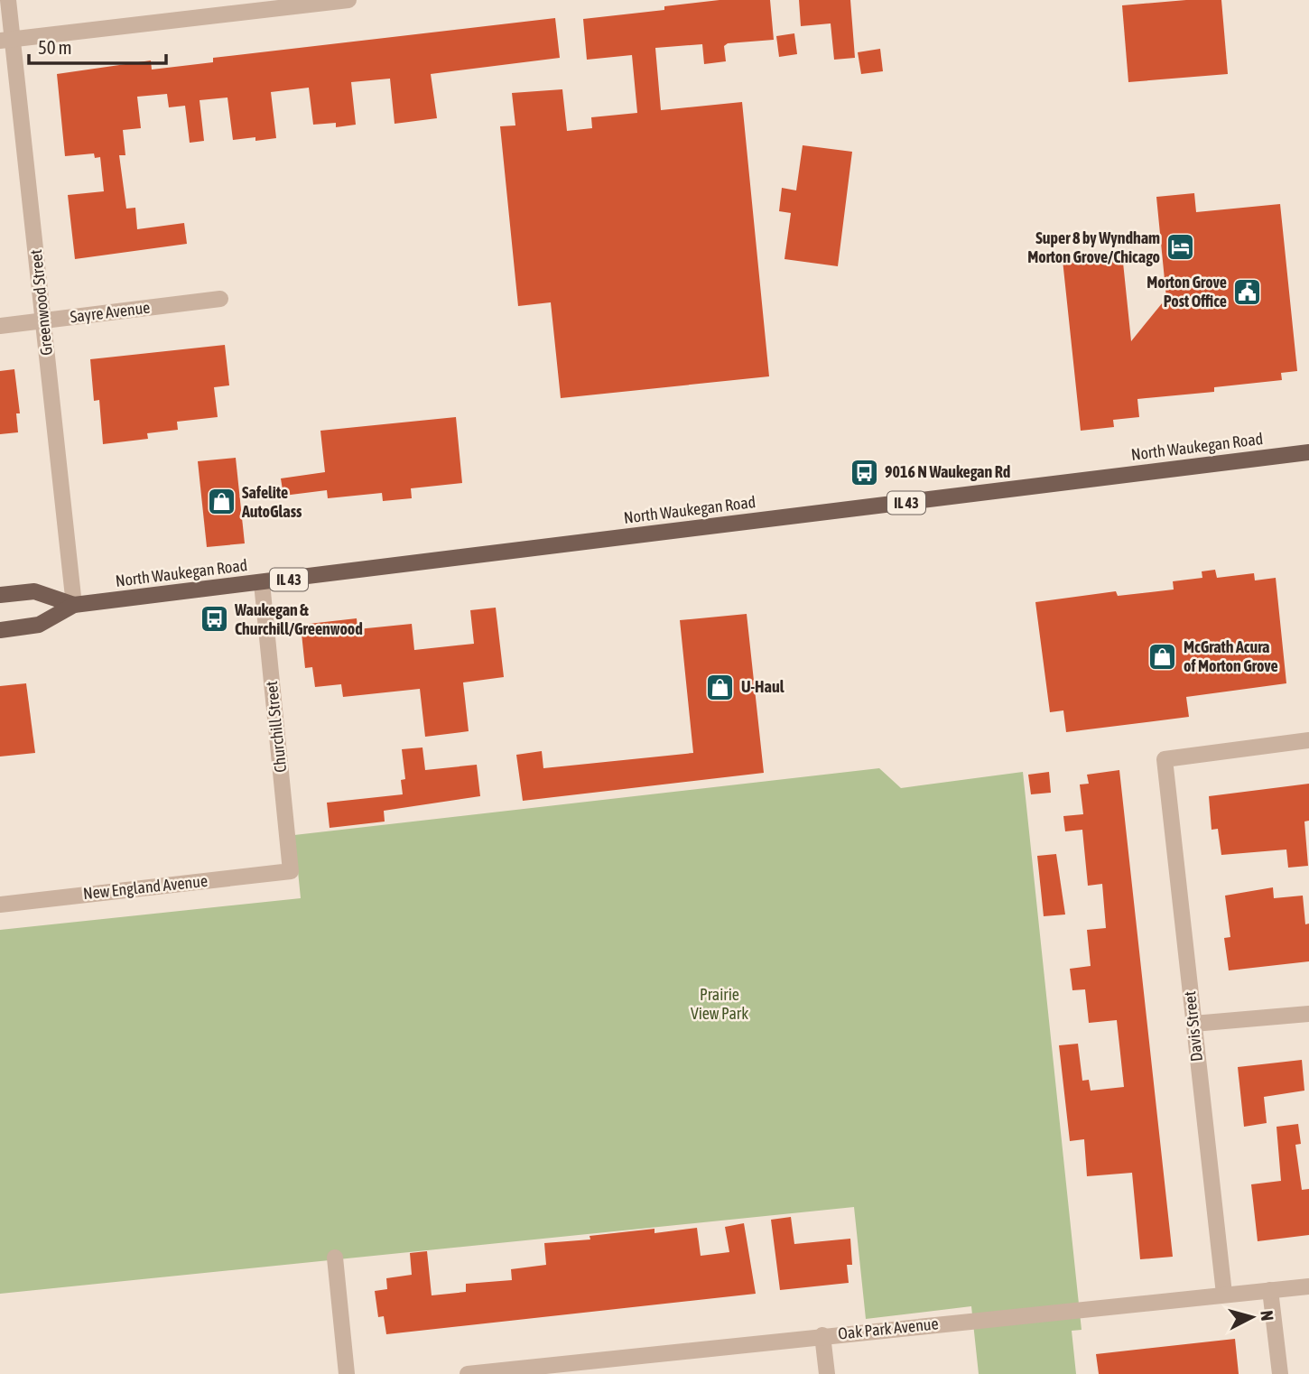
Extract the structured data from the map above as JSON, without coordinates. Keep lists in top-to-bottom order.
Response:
{
  "streets": {
    "main road": ["North Waukegan Road", "IL 43"],
    "street": [
      "Greenwood Street",
      "Sayre Avenue",
      "Churchill Street",
      "New England Avenue",
      "Davis Street",
      "Oak Park Avenue"
    ]
  },
  "crossings": [
    ["Greenwood Street", "Sayre Avenue"],
    ["Greenwood Street", "North Waukegan Road"],
    ["North Waukegan Road", "Churchill Street"],
    ["Churchill Street", "New England Avenue"],
    ["Davis Street", "Oak Park Avenue"]
  ],
  "parks": ["Prairie View Park"],
  "places": {
    "hotel": ["Super 8 by Wyndham Morton Grove/Chicago"],
    "public building": ["Morton Grove Post Office"],
    "bus stop": ["9016 N Waukegan Rd", "Waukegan & Churchill/Greenwood"],
    "shop": ["Safelite AutoGlass", "McGrath Acura of Morton Grove", "U-Haul"]
  },
  "scale_bar": "50 m",
  "north": "right"
}
